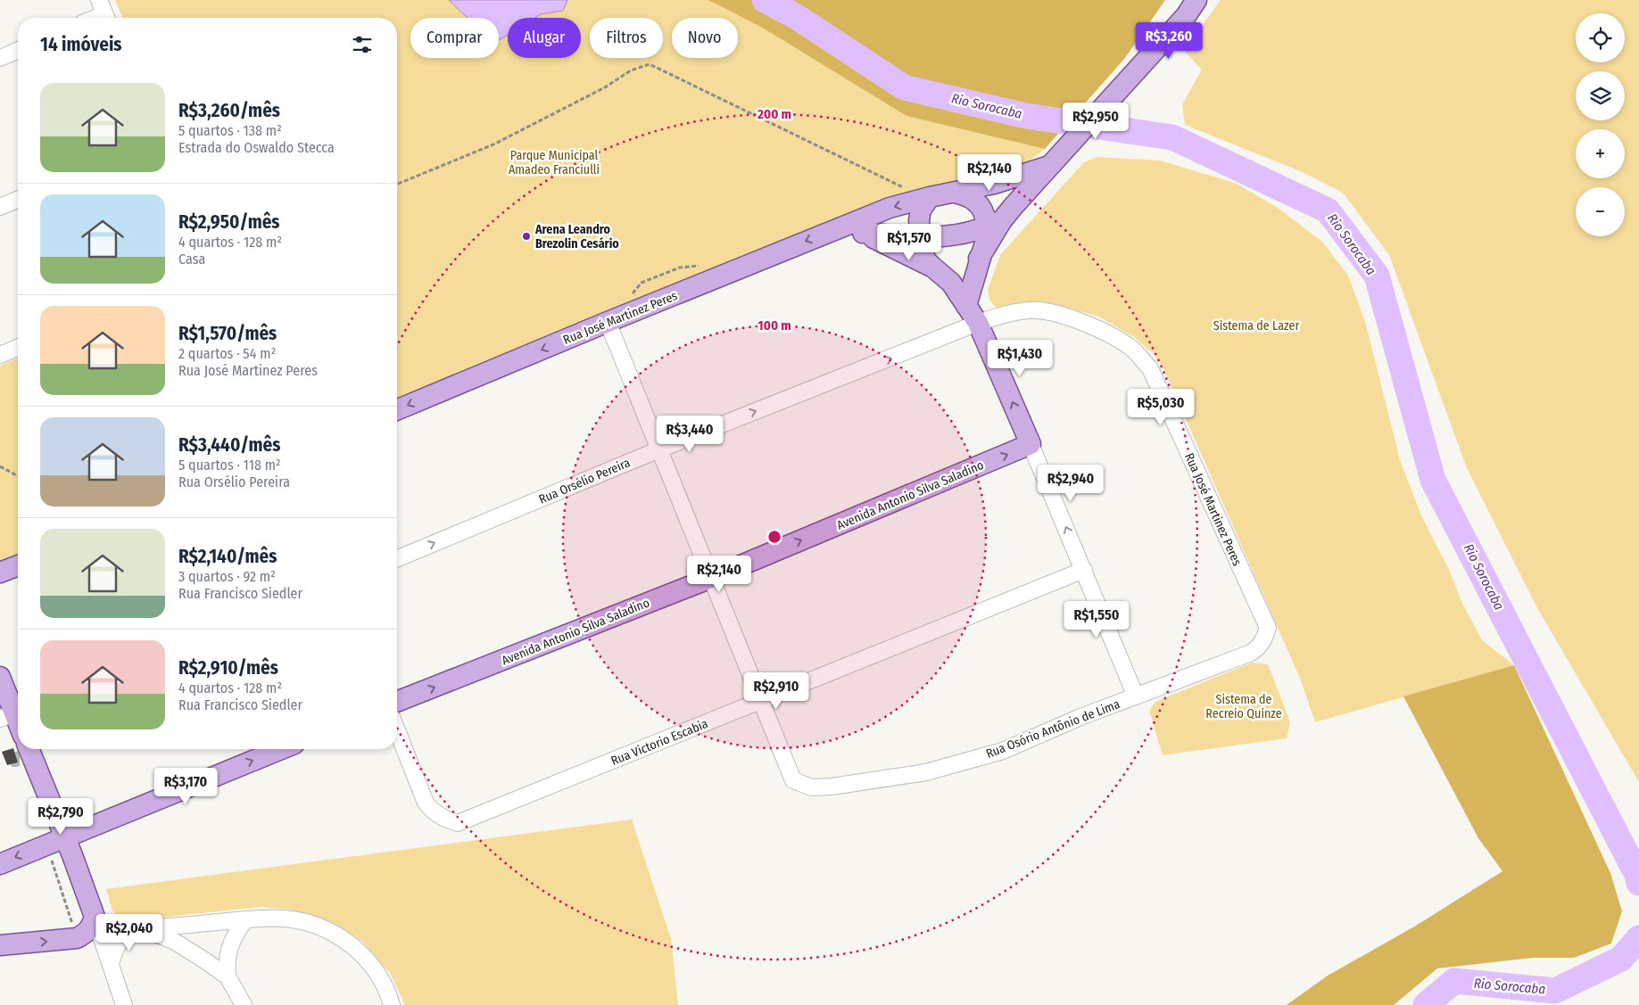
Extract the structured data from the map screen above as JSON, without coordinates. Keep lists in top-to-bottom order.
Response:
{
  "streets": {
    "main road": ["Rua José Martinez Peres", "Avenida Antonio Silva Saladino"],
    "street": ["Rua Orsélio Pereira", "Rua Osório Antônio de Lima", "Rua Victorio Escabia"]
  },
  "crossings": [
    ["Rua José Martinez Peres", "Rua Orsélio Pereira"],
    ["Rua José Martinez Peres", "Rua Osório Antônio de Lima"],
    ["Rua Osório Antônio de Lima", "Rua Victorio Escabia"]
  ],
  "one_way": ["Rua José Martinez Peres", "Rua Orsélio Pereira", "Avenida Antonio Silva Saladino"],
  "water": ["Rio Sorocaba"],
  "parks": ["Parque Municipal Amadeo Franciulli", "Sistema de Lazer", "Sistema de Recreio Quinze"],
  "places": ["Arena Leandro Brezolin Cesário"],
  "page": {
    "map_buttons": ["+", "−"],
    "chip": [
      "Comprar",
      "Alugar",
      "Filtros",
      "Novo"
    ],
    "heading": "14 imóveis",
    "price": [
      "R$3,260",
      "R$2,950",
      "R$2,140",
      "R$1,570",
      "R$1,430",
      "R$5,030",
      "R$3,440",
      "R$2,940",
      "R$2,140",
      "R$1,550",
      "R$2,910",
      "R$3,170",
      "R$2,790",
      "R$2,040"
    ],
    "list": [
      {
        "name": "R$3,260/mês",
        "note": "5 quartos · 138 m² · Estrada do Oswaldo Stecca"
      },
      {
        "name": "R$2,950/mês",
        "note": "4 quartos · 128 m² · Casa"
      },
      {
        "name": "R$1,570/mês",
        "note": "2 quartos · 54 m² · Rua José Martinez Peres"
      },
      {
        "name": "R$3,440/mês",
        "note": "5 quartos · 118 m² · Rua Orsélio Pereira"
      },
      {
        "name": "R$2,140/mês",
        "note": "3 quartos · 92 m² · Rua Francisco Siedler"
      },
      {
        "name": "R$2,910/mês",
        "note": "4 quartos · 128 m² · Rua Francisco Siedler"
      }
    ]
  },
  "rings": ["200 m", "100 m"]
}
